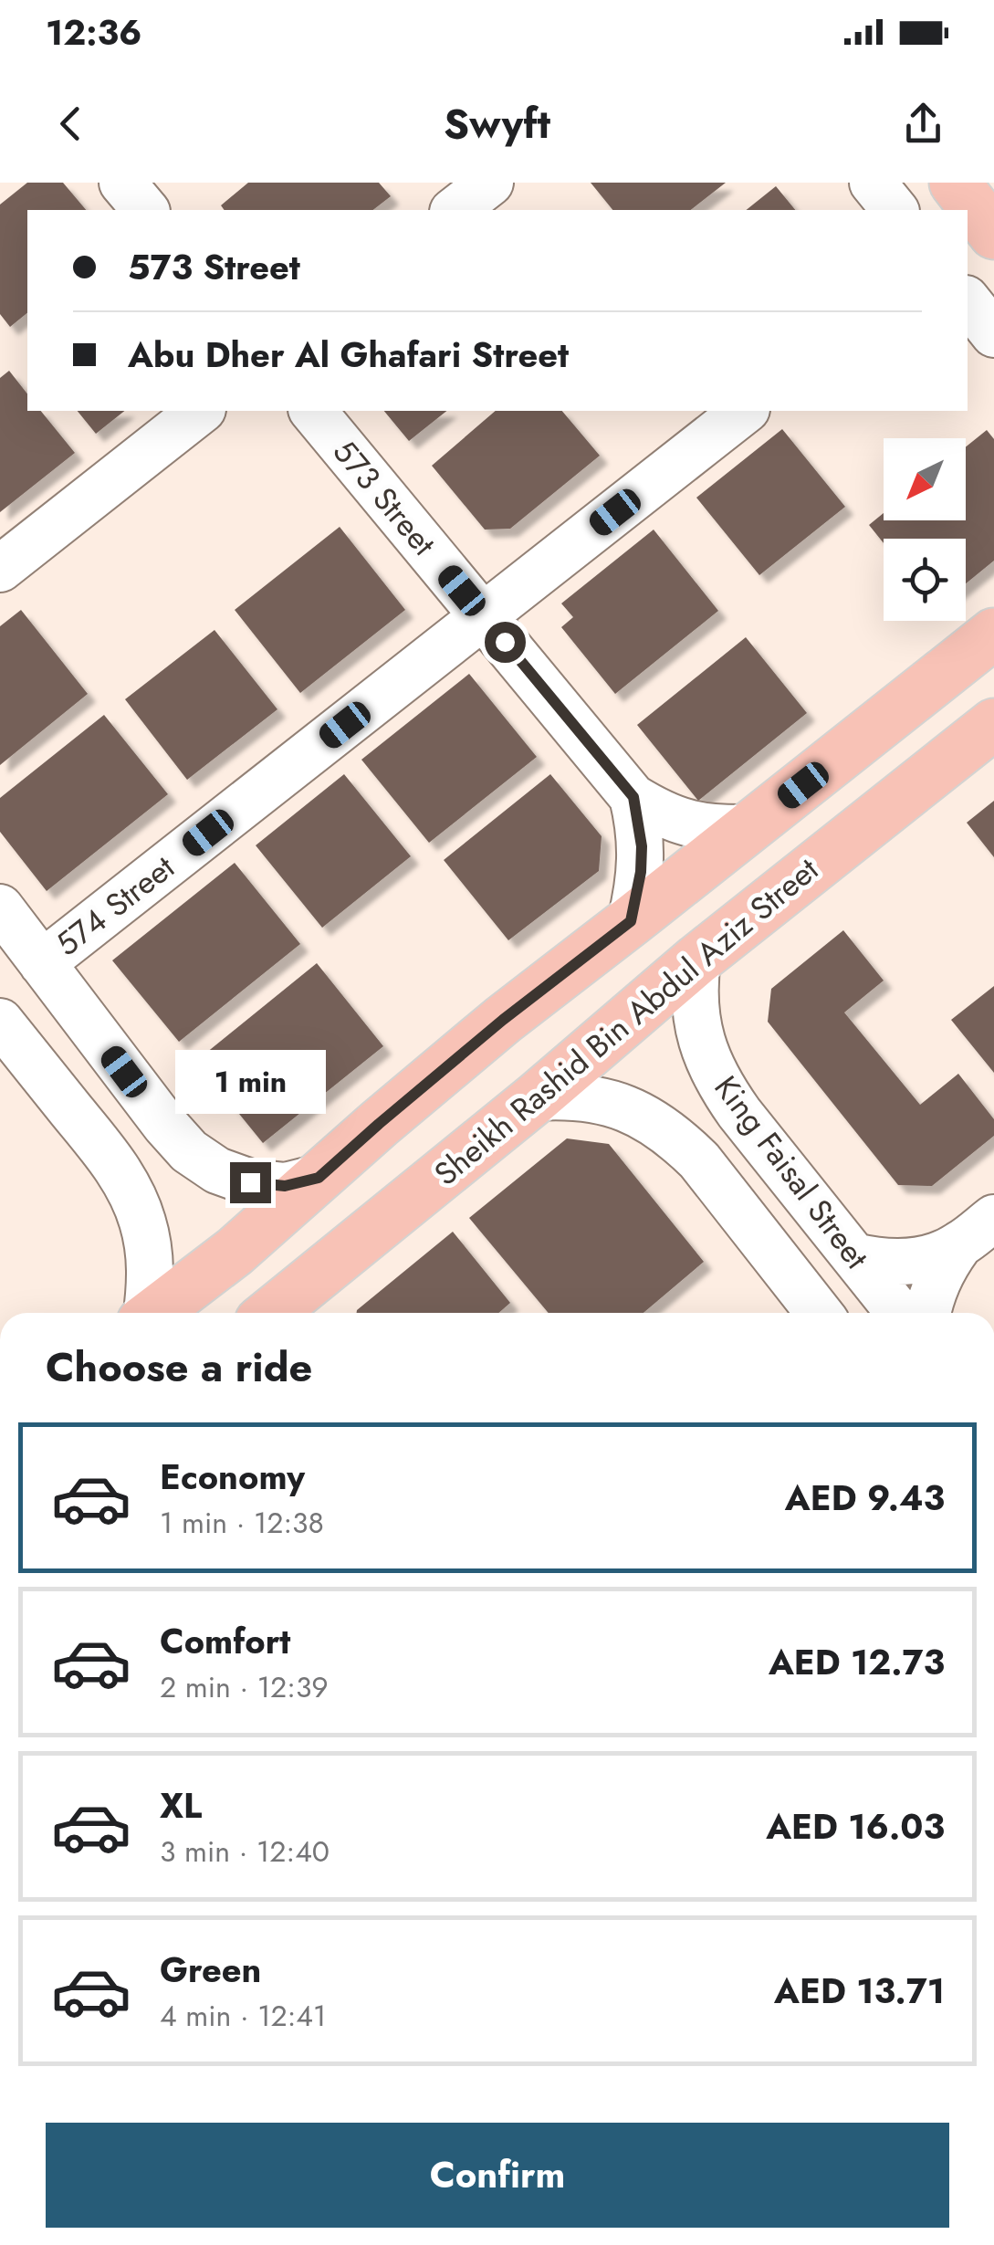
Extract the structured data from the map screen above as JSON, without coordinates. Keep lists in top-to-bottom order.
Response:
{
  "streets": {
    "main road": ["Sheikh Rashid Bin Abdul Aziz Street"],
    "street": ["573 Street", "574 Street", "King Faisal Street"]
  },
  "crossings": [
    ["573 Street", "574 Street"],
    ["Sheikh Rashid Bin Abdul Aziz Street", "King Faisal Street"]
  ],
  "north": "bottom left",
  "page": {
    "status": "12:36",
    "header": "Swyft",
    "banner": ["573 Street", "Abu Dher Al Ghafari Street"],
    "bubble": "1 min",
    "heading": "Choose a ride",
    "list": [
      {
        "name": "Economy",
        "note": "1 min · 12:38",
        "value": "AED 9.43"
      },
      {
        "name": "Comfort",
        "note": "2 min · 12:39",
        "value": "AED 12.73"
      },
      {
        "name": "XL",
        "note": "3 min · 12:40",
        "value": "AED 16.03"
      },
      {
        "name": "Green",
        "note": "4 min · 12:41",
        "value": "AED 13.71"
      }
    ],
    "buttons": "Confirm"
  }
}
